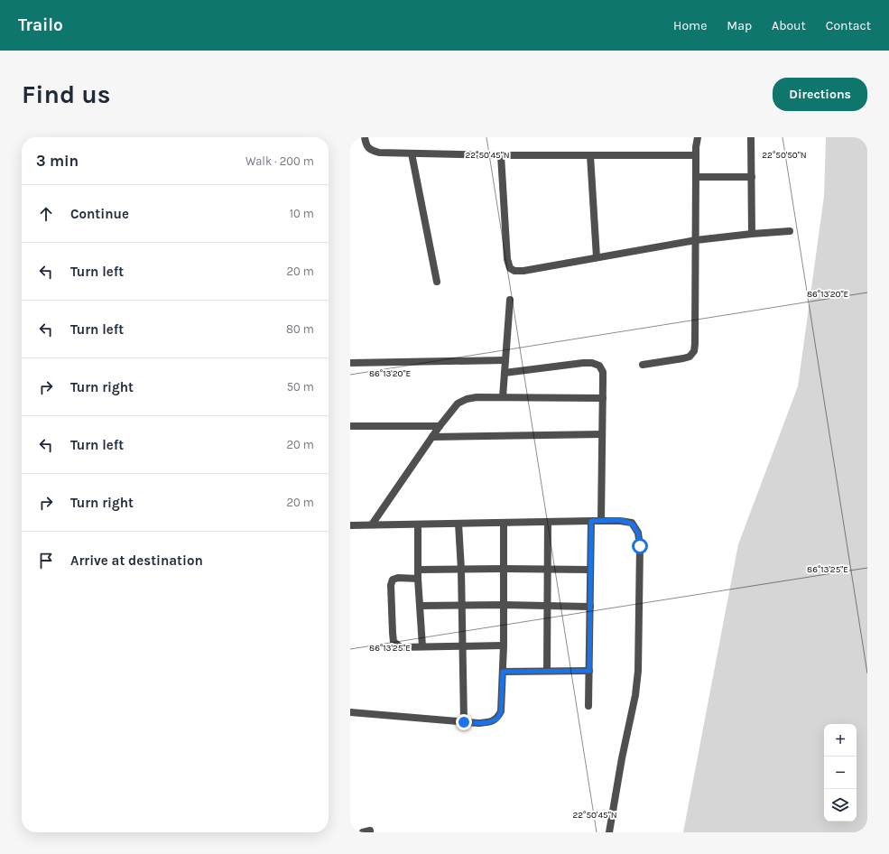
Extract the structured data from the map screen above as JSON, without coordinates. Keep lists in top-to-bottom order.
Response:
{
  "page": {
    "header": "Trailo",
    "nav": [
      "Home",
      "Map",
      "About",
      "Contact"
    ],
    "buttons": "Directions",
    "title": "Find us",
    "heading": ["3 min", "Walk · 200 m"],
    "list": [
      ["Continue", "10 m"],
      ["Turn left", "20 m"],
      ["Turn left", "80 m"],
      ["Turn right", "50 m"],
      ["Turn left", "20 m"],
      ["Turn right", "20 m"],
      "Arrive at destination"
    ],
    "map_buttons": ["+", "−"]
  },
  "coordinates": [
    "22°50'50\"N",
    "22°50'45\"N",
    "86°13'20\"E",
    "86°13'25\"E"
  ]
}
